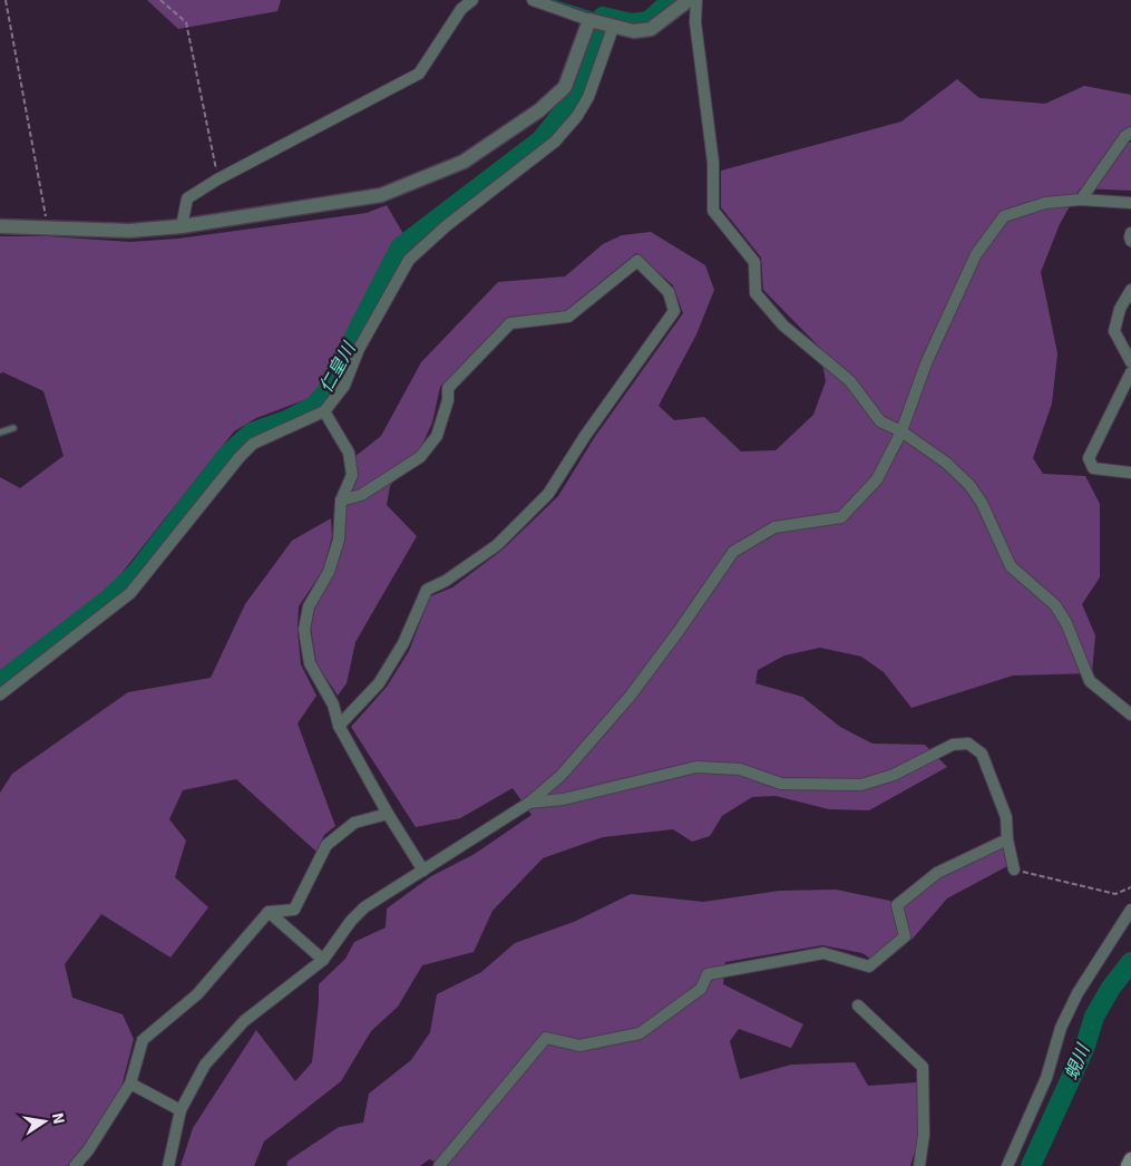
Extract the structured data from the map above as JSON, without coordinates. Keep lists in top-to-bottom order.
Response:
{
  "water": ["仁皇川", "蜆川"],
  "north": "right"
}
